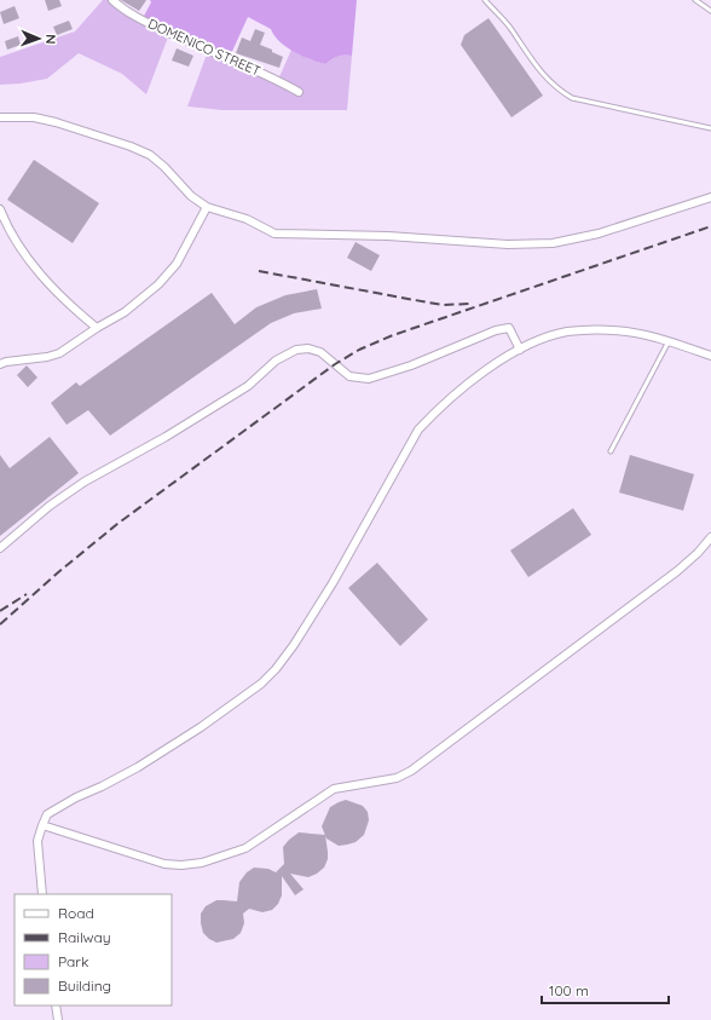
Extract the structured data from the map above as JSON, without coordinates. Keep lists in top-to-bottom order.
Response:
{
  "streets": {
    "street": ["DOMENICO STREET"]
  },
  "legend": [
    "Road",
    "Railway",
    "Park",
    "Building"
  ],
  "scale_bar": "100 m",
  "north": "right"
}
